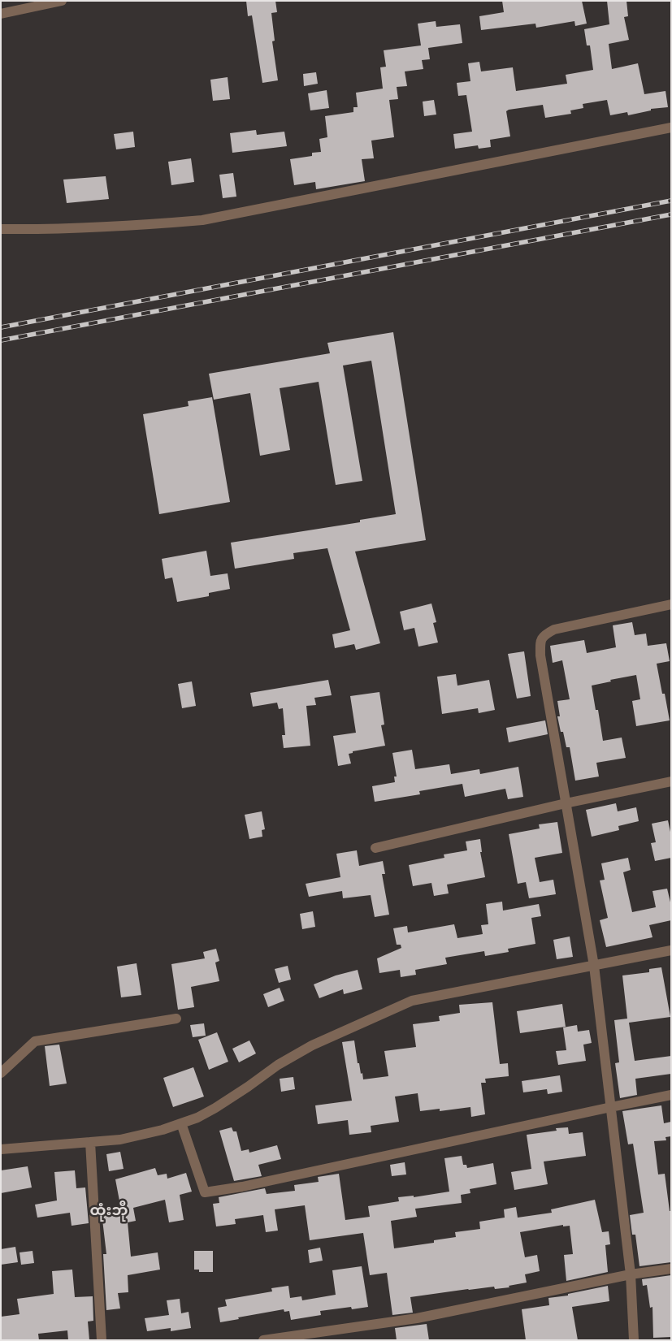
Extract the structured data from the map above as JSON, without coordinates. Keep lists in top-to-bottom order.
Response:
{
  "districts": ["ထုံးဘို"]
}
